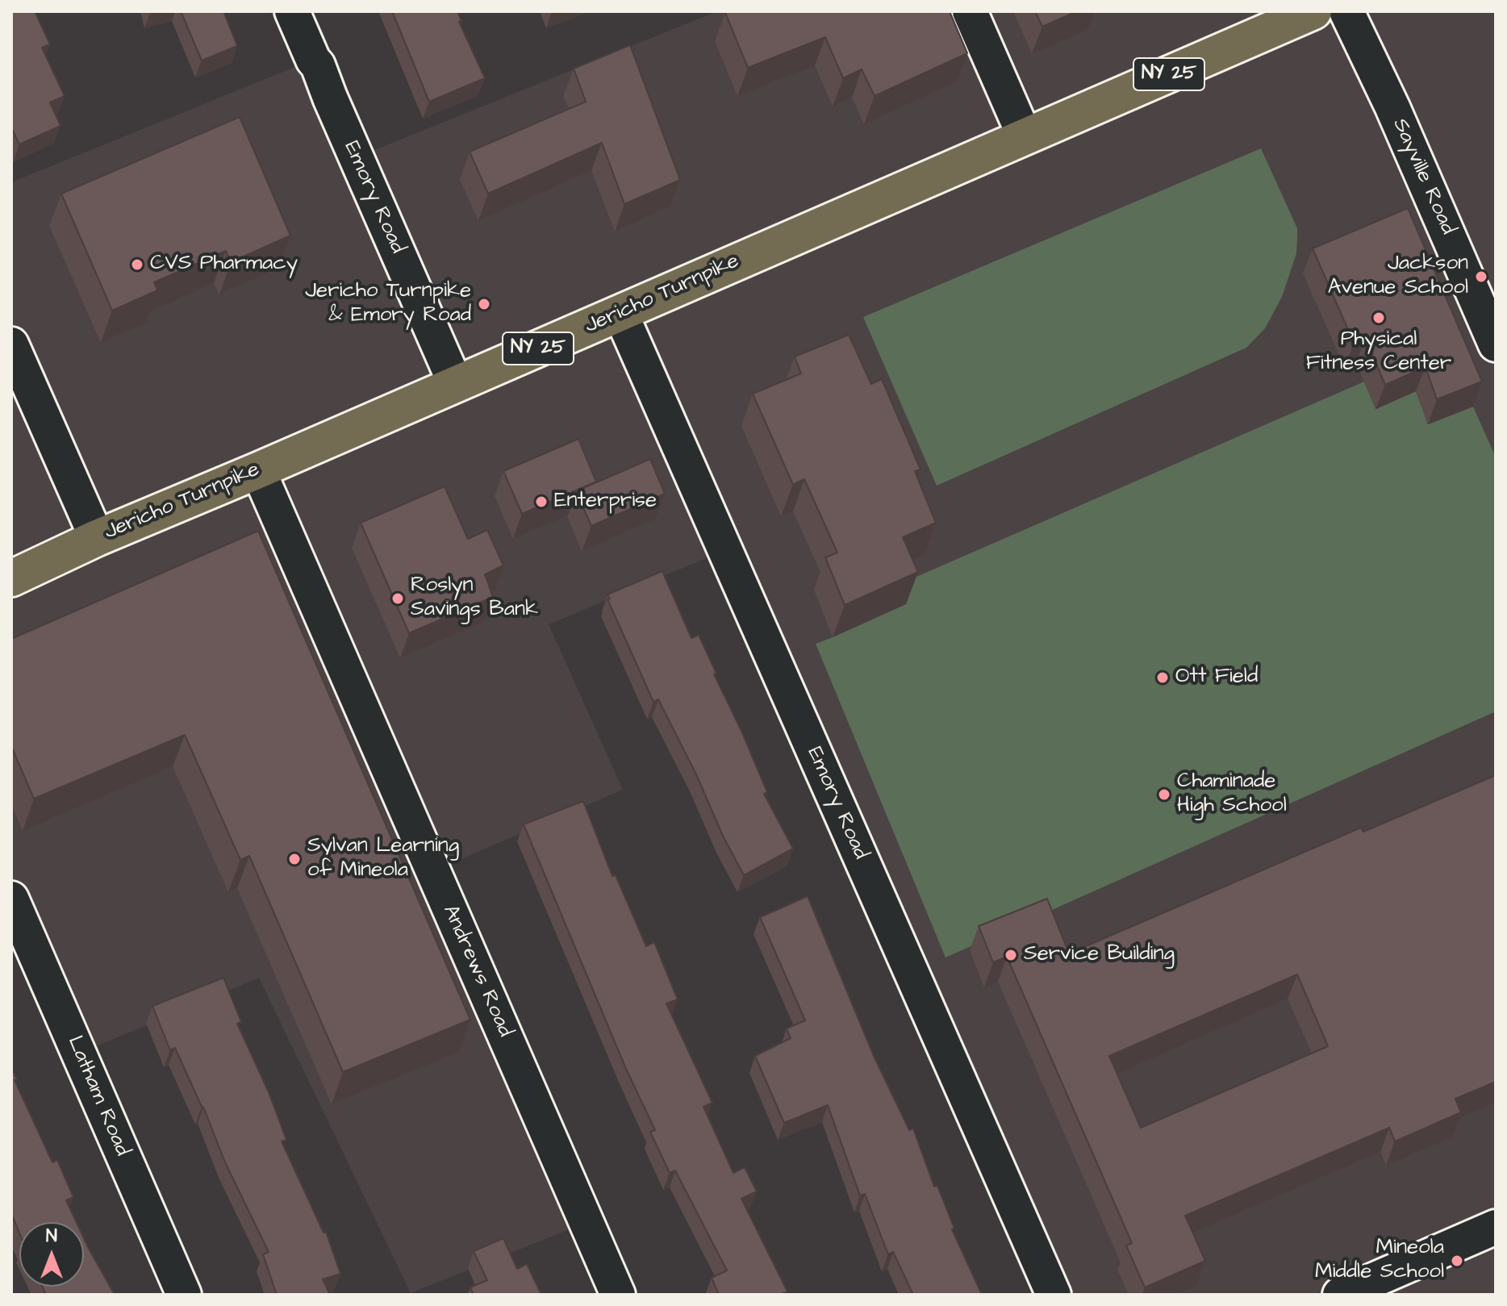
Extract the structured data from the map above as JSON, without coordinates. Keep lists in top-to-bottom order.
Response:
{
  "streets": {
    "main road": ["NY 25", "Jericho Turnpike"],
    "street": [
      "Sayville Road",
      "Emory Road",
      "Andrews Road",
      "Latham Road"
    ]
  },
  "crossings": [
    ["Emory Road", "Jericho Turnpike"],
    ["Jericho Turnpike", "Andrews Road"]
  ],
  "places": [
    "CVS Pharmacy",
    "Jackson Avenue School",
    "Jericho Turnpike & Emory Road",
    "Physical Fitness Center",
    "Enterprise",
    "Roslyn Savings Bank",
    "Ott Field",
    "Chaminade High School",
    "Sylvan Learning of Mineola",
    "Service Building",
    "Mineola Middle School"
  ],
  "north": "top"
}
